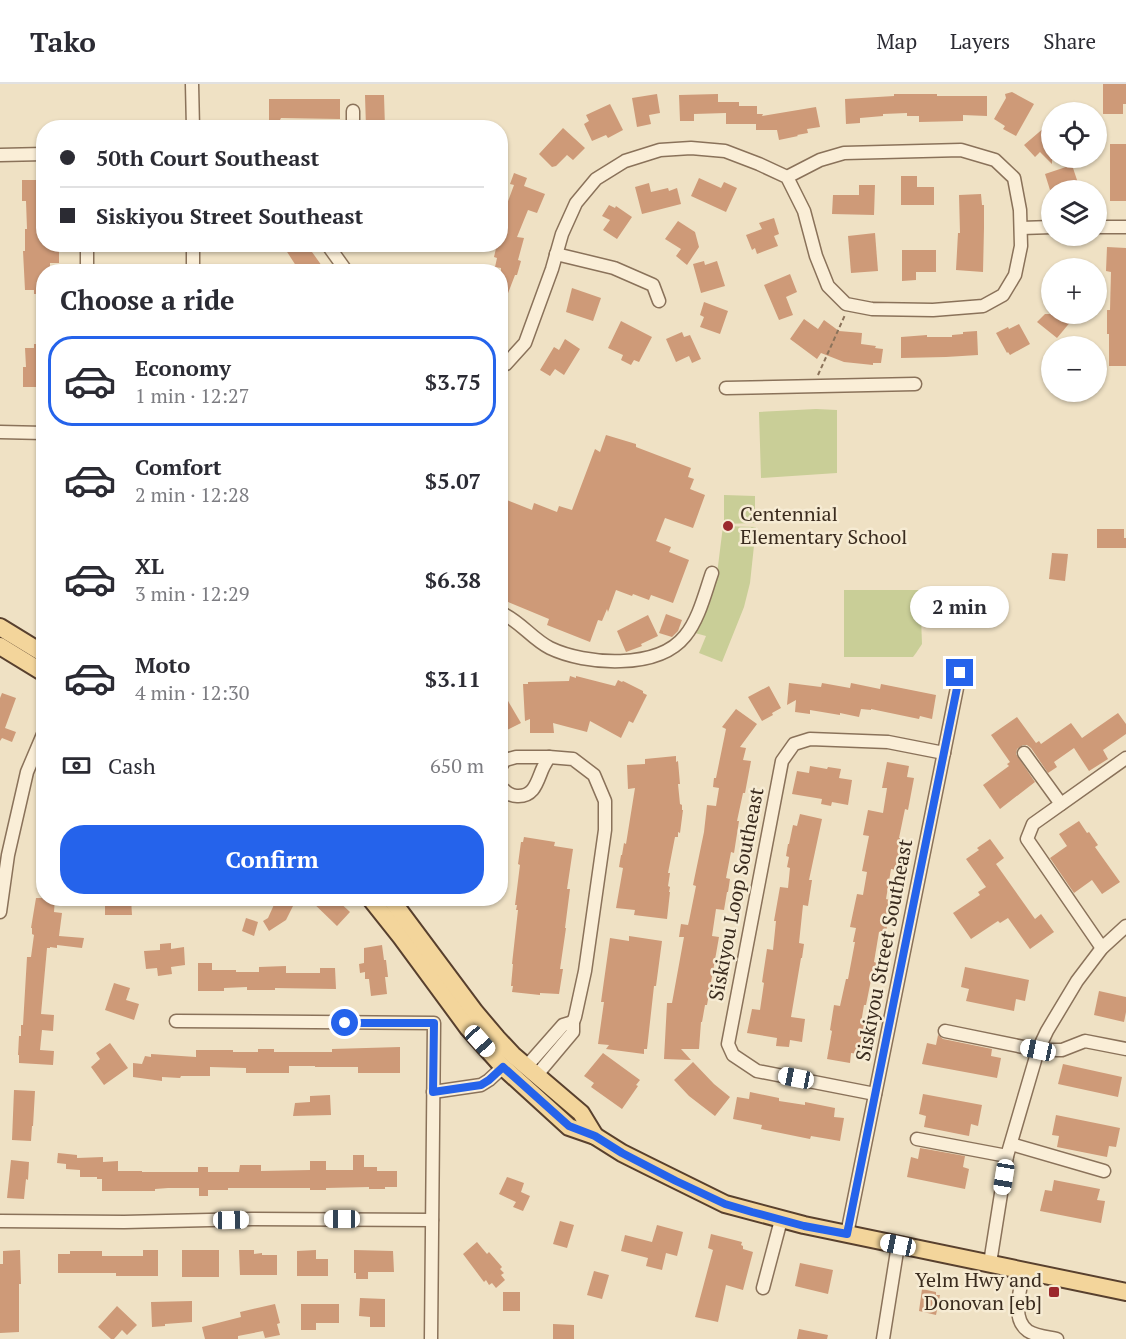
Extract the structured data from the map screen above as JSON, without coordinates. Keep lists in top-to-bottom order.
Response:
{
  "streets": {
    "street": ["Siskiyou Loop Southeast", "Siskiyou Street Southeast"]
  },
  "crossings": [
    ["Siskiyou Loop Southeast", "Siskiyou Street Southeast"]
  ],
  "places": {
    "other": ["Centennial Elementary School"],
    "transit": ["Yelm Hwy and Donovan [eb]"]
  },
  "page": {
    "header": "Tako",
    "nav": ["Map", "Layers", "Share"],
    "map_buttons": ["+", "−"],
    "banner": ["50th Court Southeast", "Siskiyou Street Southeast"],
    "heading": "Choose a ride",
    "list": [
      {
        "name": "Economy",
        "note": "1 min · 12:27",
        "value": "$3.75"
      },
      {
        "name": "Comfort",
        "note": "2 min · 12:28",
        "value": "$5.07"
      },
      {
        "name": "XL",
        "note": "3 min · 12:29",
        "value": "$6.38"
      },
      {
        "name": "Moto",
        "note": "4 min · 12:30",
        "value": "$3.11"
      }
    ],
    "bubble": "2 min",
    "pay": ["Cash", "650 m"],
    "buttons": "Confirm"
  }
}
